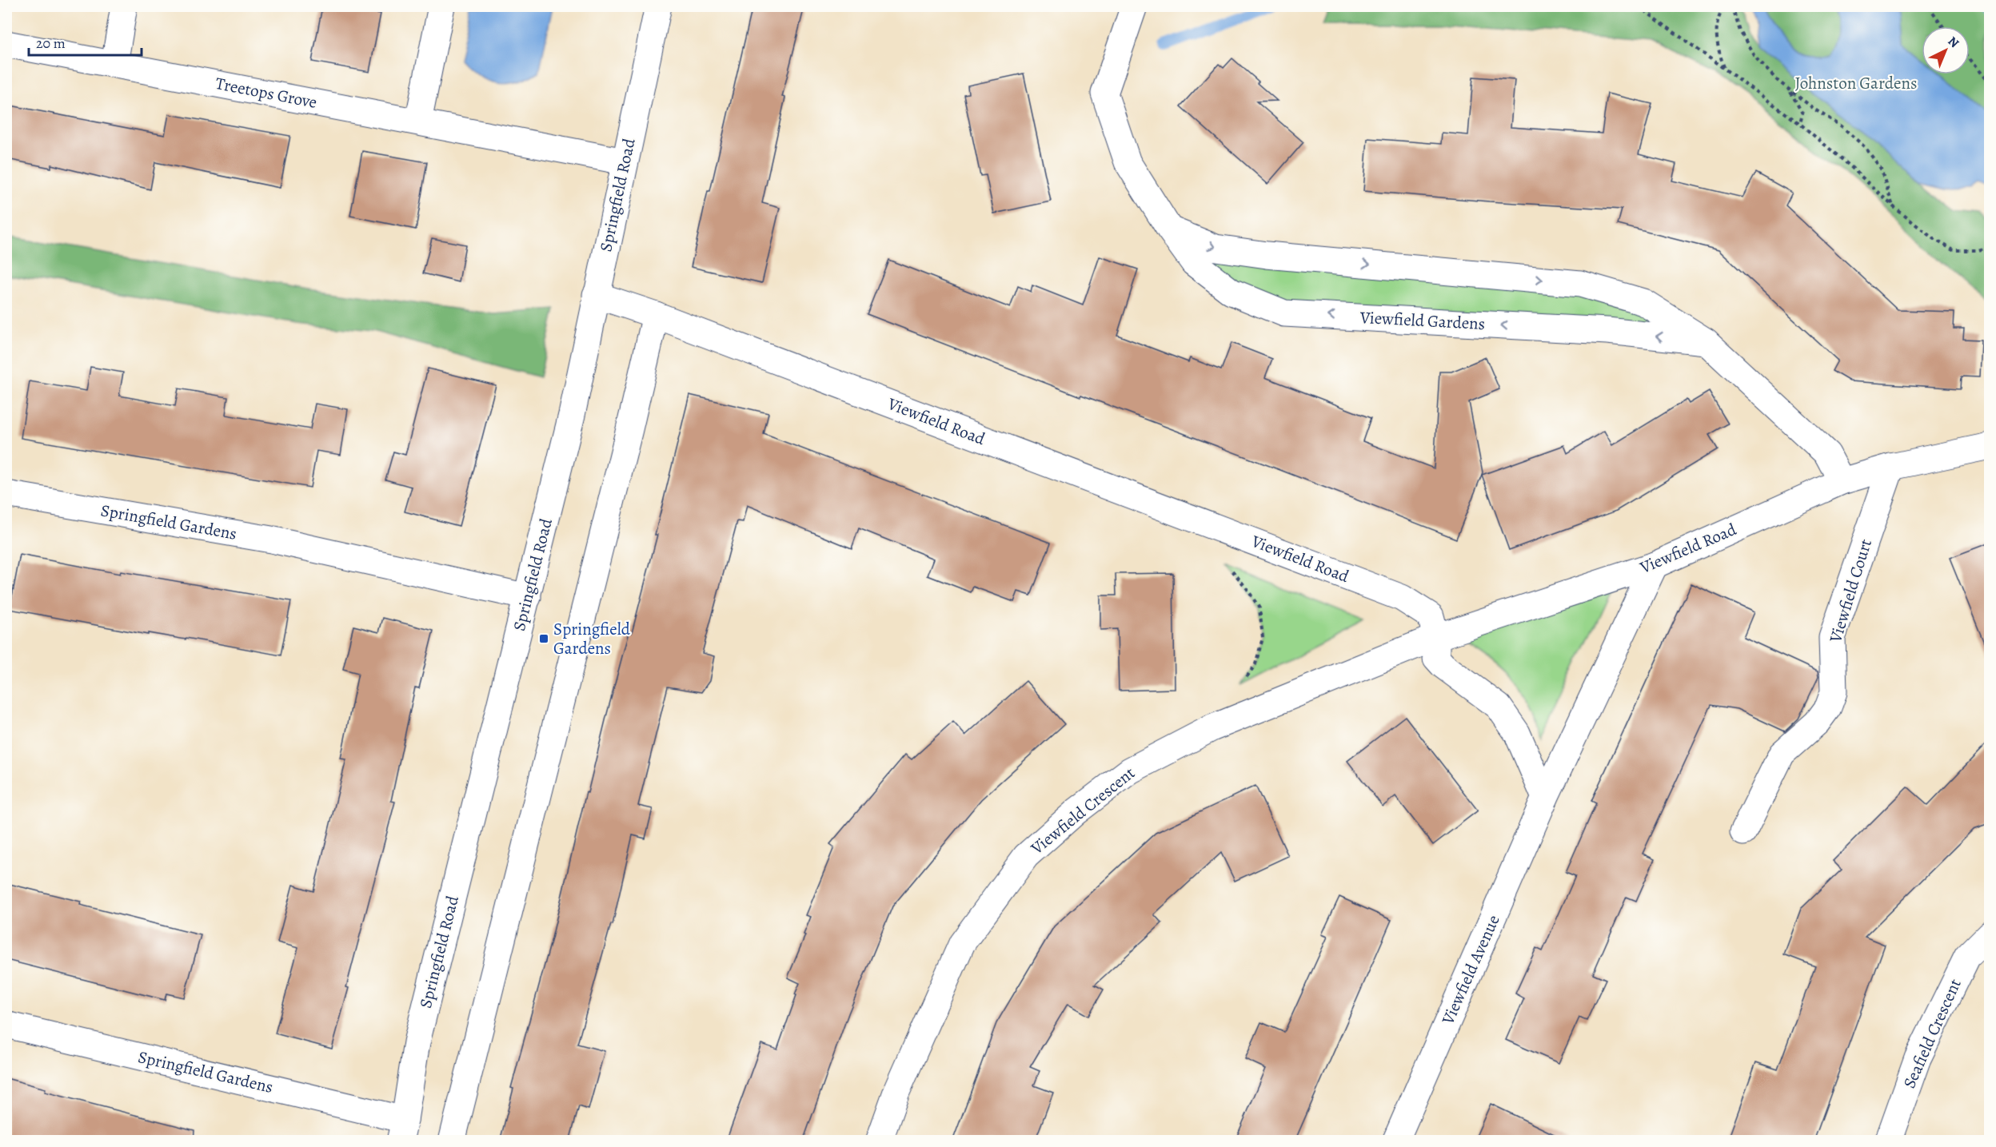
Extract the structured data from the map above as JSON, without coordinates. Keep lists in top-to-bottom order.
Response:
{
  "streets": {
    "street": [
      "Treetops Grove",
      "Springfield Road",
      "Viewfield Gardens",
      "Viewfield Road",
      "Springfield Gardens",
      "Viewfield Court",
      "Viewfield Crescent",
      "Viewfield Avenue",
      "Seafield Crescent"
    ]
  },
  "crossings": [
    ["Treetops Grove", "Springfield Road"],
    ["Springfield Road", "Viewfield Road"],
    ["Springfield Road", "Springfield Gardens"],
    ["Viewfield Road", "Viewfield Court"],
    ["Viewfield Road", "Viewfield Crescent"],
    ["Viewfield Road", "Viewfield Avenue"]
  ],
  "parks": ["Johnston Gardens"],
  "places": {
    "transit": ["Springfield Gardens"]
  },
  "scale_bar": "20 m",
  "north": "top right"
}
